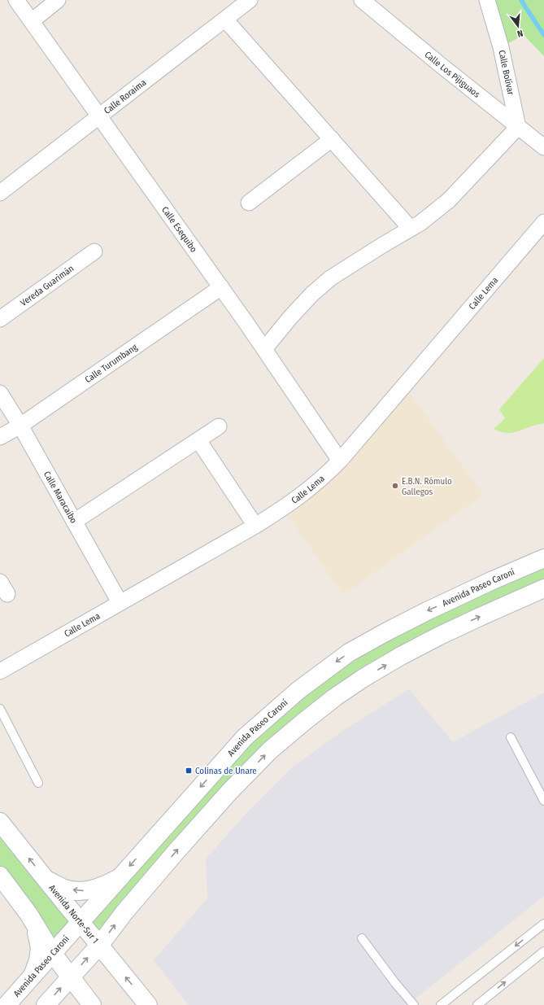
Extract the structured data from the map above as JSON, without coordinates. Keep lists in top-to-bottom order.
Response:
{
  "streets": {
    "street": [
      "Calle Bolívar",
      "Calle Los Pijiguaos",
      "Calle Roraima",
      "Calle Esequibo",
      "Vereda Guarimán",
      "Calle Lema",
      "Calle Turumbang",
      "Calle Maracaibo",
      "Avenida Paseo Caroní",
      "Avenida Norte-Sur 1"
    ]
  },
  "crossings": [
    ["Calle Bolívar", "Calle Los Pijiguaos"],
    ["Calle Roraima", "Calle Esequibo"],
    ["Calle Esequibo", "Calle Lema"],
    ["Calle Esequibo", "Calle Turumbang"],
    ["Calle Lema", "Calle Maracaibo"],
    ["Calle Turumbang", "Calle Maracaibo"],
    ["Avenida Paseo Caroní", "Avenida Norte-Sur 1"]
  ],
  "places": {
    "other": ["E.B.N. Rómulo Gallegos"],
    "transit": ["Colinas de Unare"]
  },
  "north": "bottom"
}
